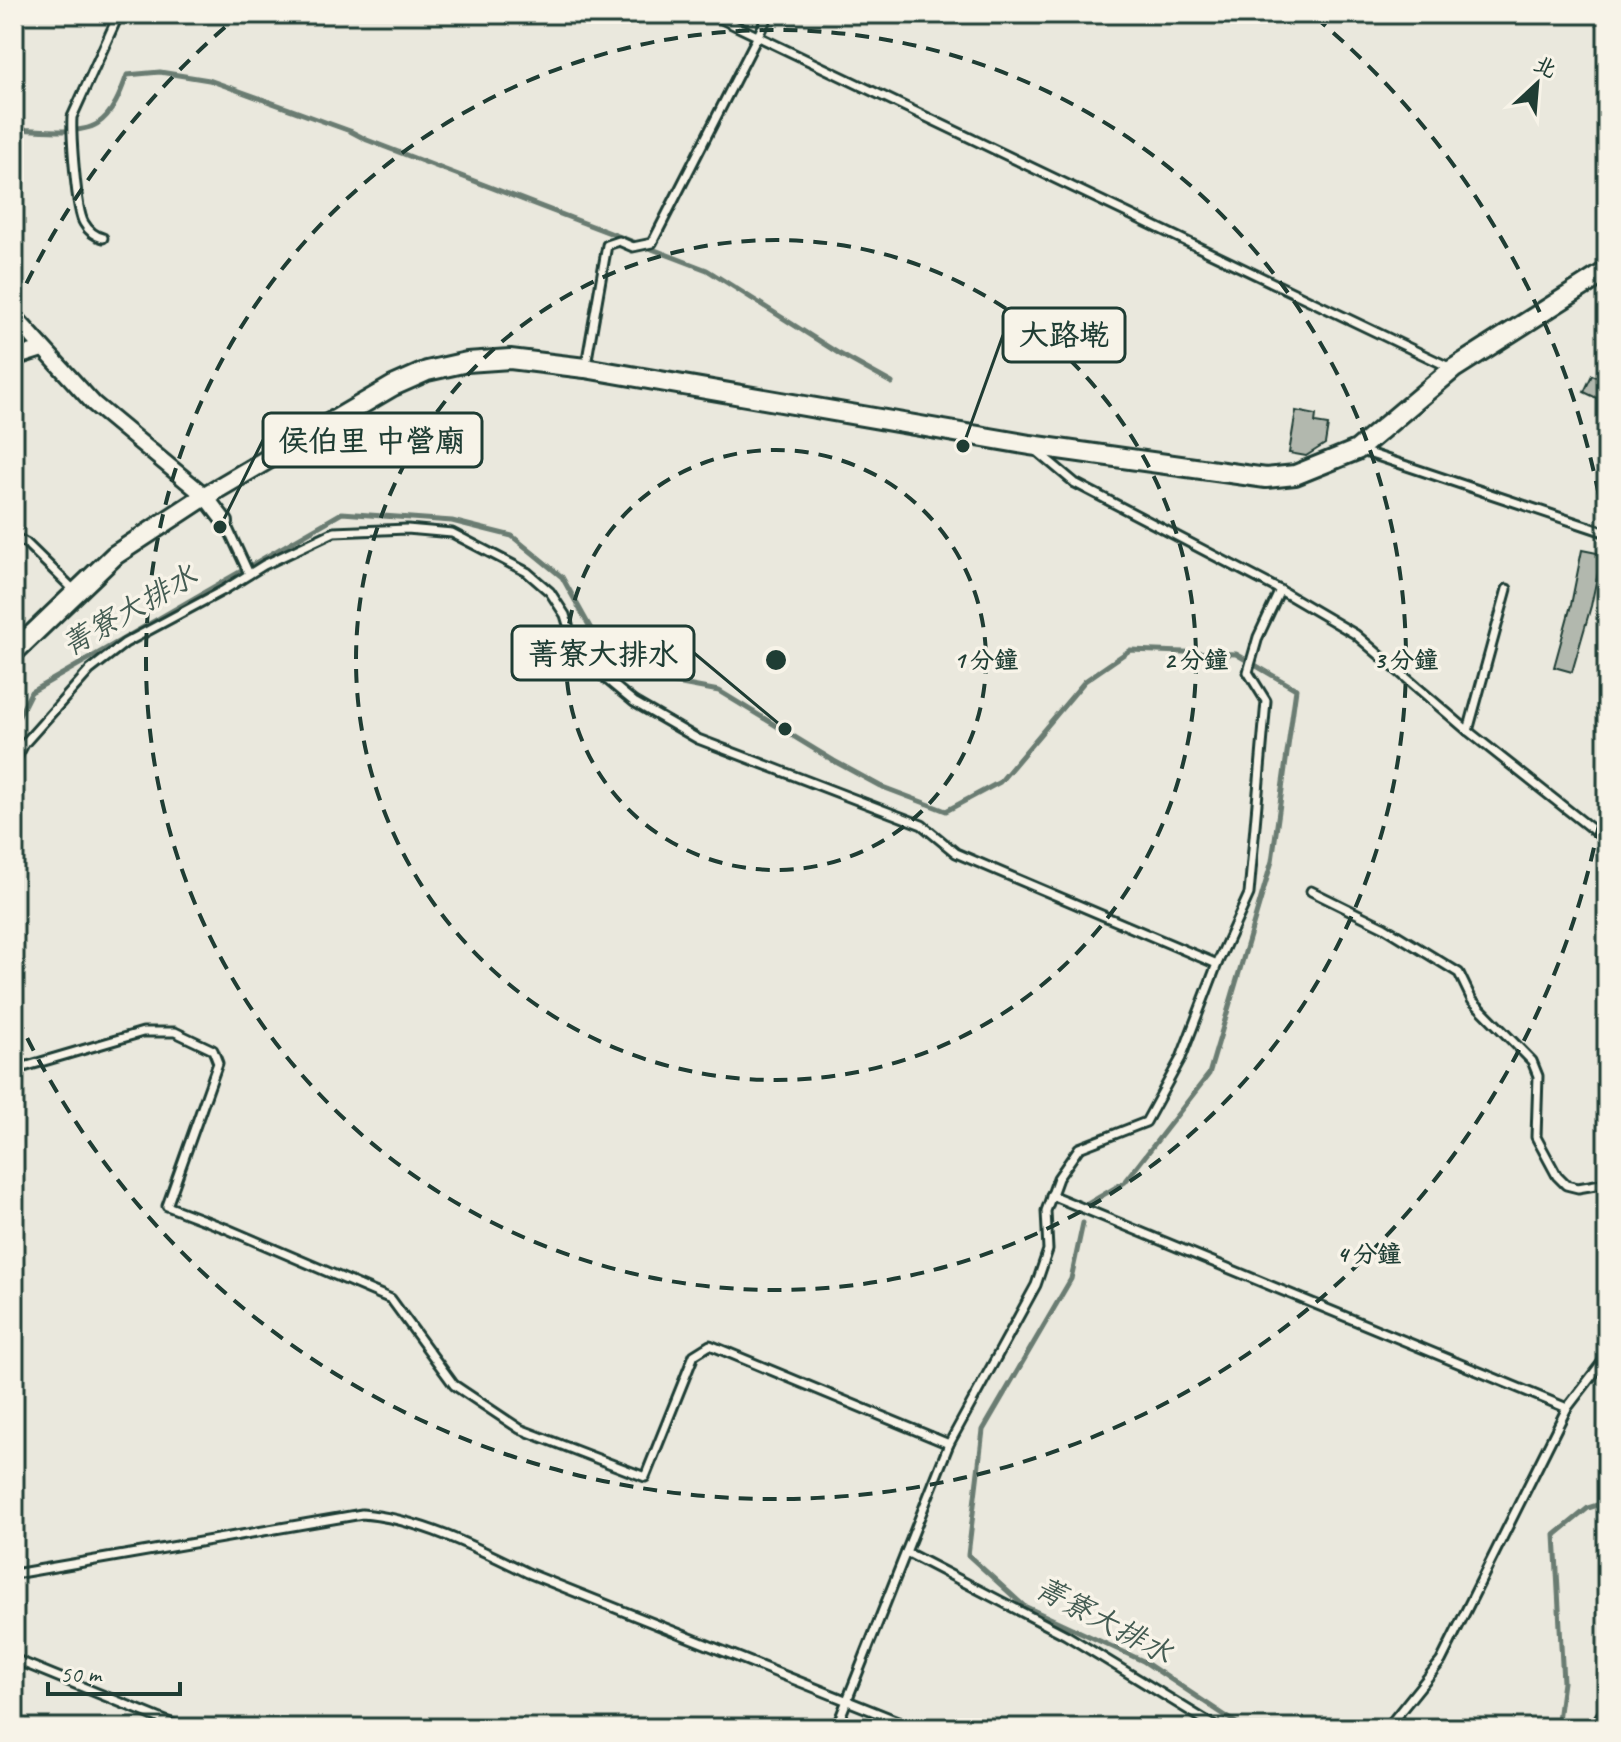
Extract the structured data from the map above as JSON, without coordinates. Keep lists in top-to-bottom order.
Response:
{
  "water": ["菁寮大排水"],
  "places": ["大路墘", "侯伯里 中營廟", "菁寮大排水"],
  "scale_bar": "50 m",
  "north": "top right",
  "rings": [
    "1 分鐘",
    "2 分鐘",
    "3 分鐘",
    "4 分鐘"
  ]
}
